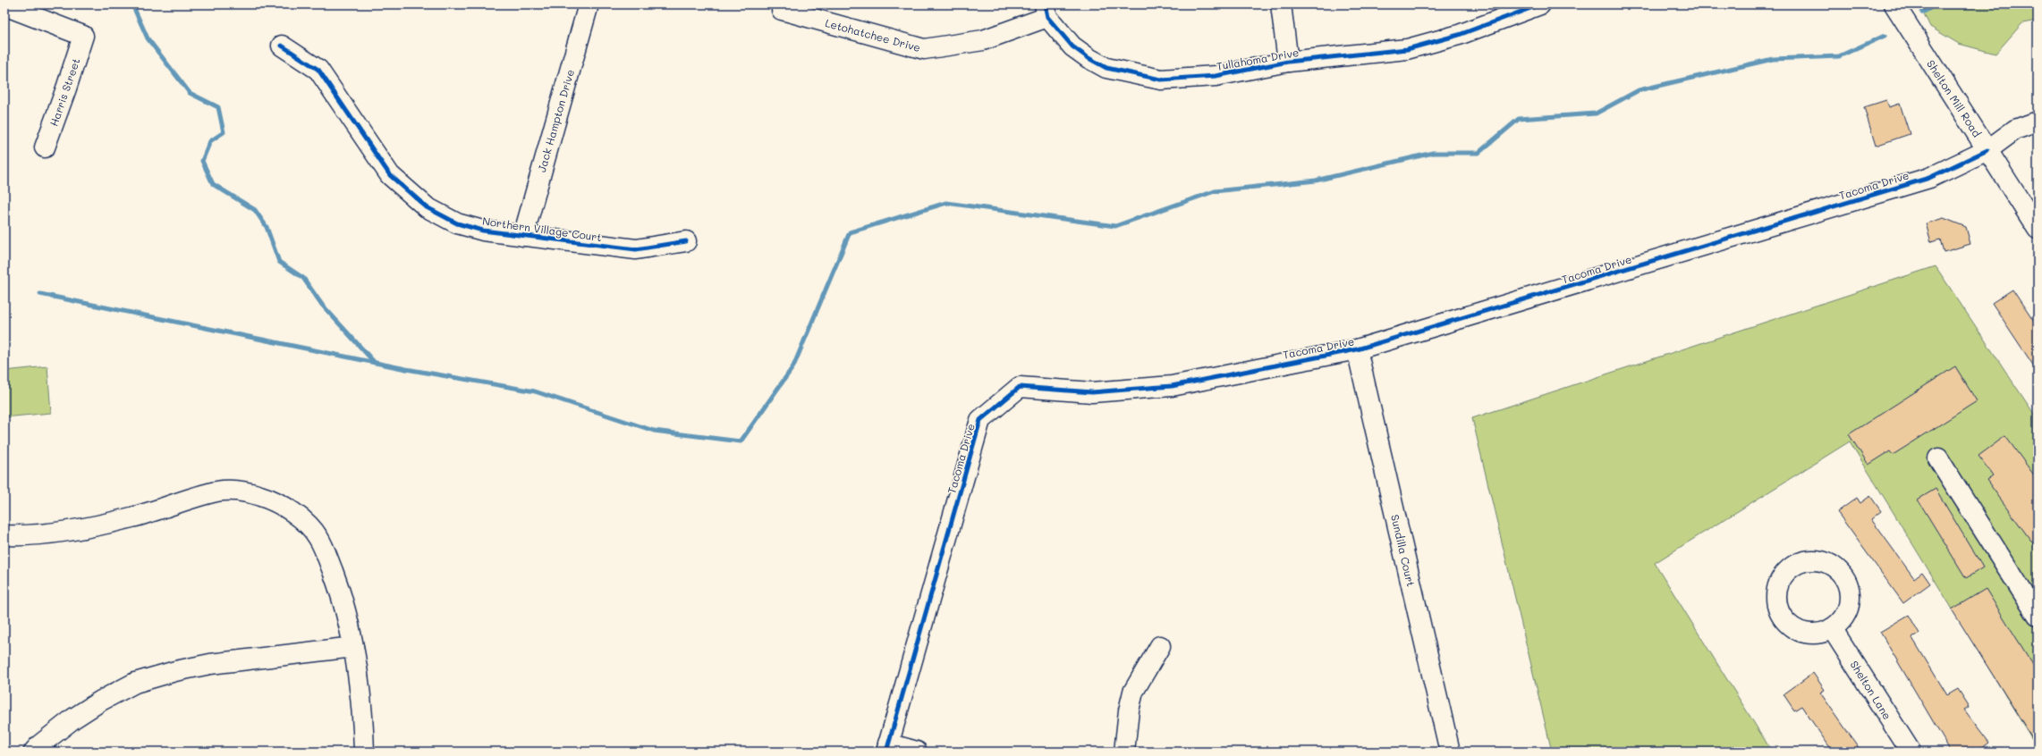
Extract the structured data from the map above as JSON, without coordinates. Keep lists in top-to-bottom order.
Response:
{
  "streets": {
    "street": [
      "Letohatchee Drive",
      "Tullahoma Drive",
      "Harris Street",
      "Shelton Mill Road",
      "Jack Hampton Drive",
      "Tacoma Drive",
      "Northern Village Court",
      "Sundilla Court",
      "Shelton Lane"
    ]
  },
  "crossings": [
    ["Letohatchee Drive", "Tullahoma Drive"],
    ["Shelton Mill Road", "Tacoma Drive"],
    ["Jack Hampton Drive", "Northern Village Court"],
    ["Tacoma Drive", "Sundilla Court"]
  ]
}
